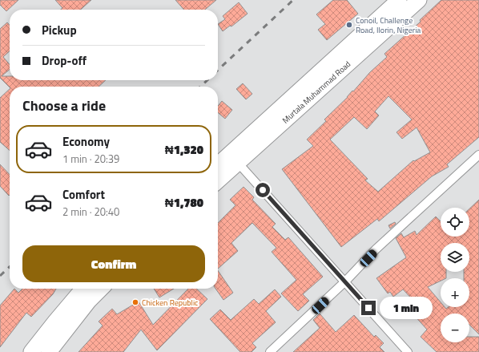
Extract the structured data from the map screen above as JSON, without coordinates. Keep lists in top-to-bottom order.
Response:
{
  "streets": {
    "highway": ["Murtala Muhammad Road"]
  },
  "places": ["Conoil, Challenge Road, Ilorin, Nigeria", "Chicken Republic"],
  "page": {
    "banner": ["Pickup", "Drop-off"],
    "heading": "Choose a ride",
    "list": [
      {
        "name": "Economy",
        "note": "1 min · 20:39",
        "value": "₦1,320"
      },
      {
        "name": "Comfort",
        "note": "2 min · 20:40",
        "value": "₦1,780"
      }
    ],
    "map_buttons": ["+", "−"],
    "buttons": "Confirm",
    "bubble": "1 min"
  }
}
